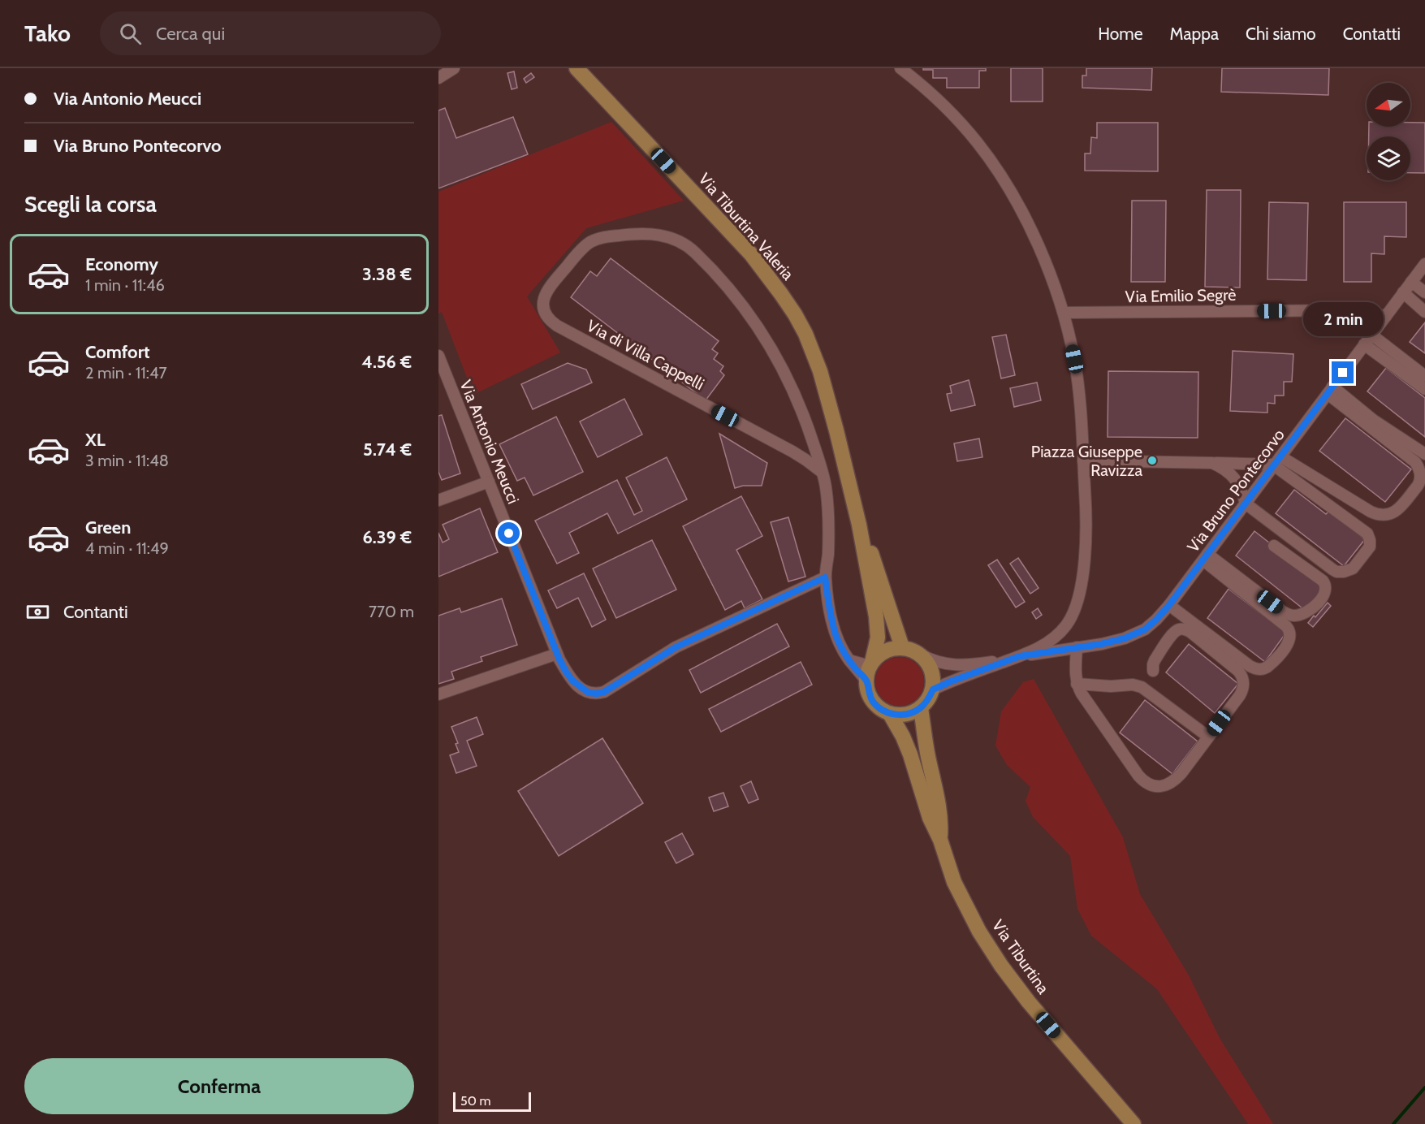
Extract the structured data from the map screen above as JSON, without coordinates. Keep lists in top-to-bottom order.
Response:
{
  "streets": {
    "main road": ["Via Tiburtina Valeria", "Via Tiburtina"],
    "street": [
      "Via Emilio Segrè",
      "Via di Villa Cappelli",
      "Via Antonio Meucci",
      "Via Bruno Pontecorvo"
    ]
  },
  "crossings": [
    ["Via Tiburtina Valeria", "Via Bruno Pontecorvo"],
    ["Via Tiburtina Valeria", "Via Tiburtina"],
    ["Via Emilio Segrè", "Via Bruno Pontecorvo"],
    ["Via Bruno Pontecorvo", "Via Tiburtina"]
  ],
  "places": ["Piazza Giuseppe Ravizza"],
  "scale_bar": "50 m",
  "north": "left",
  "page": {
    "header": "Tako",
    "search": "Cerca qui",
    "nav": [
      "Home",
      "Mappa",
      "Chi siamo",
      "Contatti"
    ],
    "banner": ["Via Antonio Meucci", "Via Bruno Pontecorvo"],
    "heading": "Scegli la corsa",
    "list": [
      {
        "name": "Economy",
        "note": "1 min · 11:46",
        "value": "3.38 €"
      },
      {
        "name": "Comfort",
        "note": "2 min · 11:47",
        "value": "4.56 €"
      },
      {
        "name": "XL",
        "note": "3 min · 11:48",
        "value": "5.74 €"
      },
      {
        "name": "Green",
        "note": "4 min · 11:49",
        "value": "6.39 €"
      }
    ],
    "bubble": "2 min",
    "pay": ["Contanti", "770 m"],
    "buttons": "Conferma",
    "scale": "50 m"
  }
}
